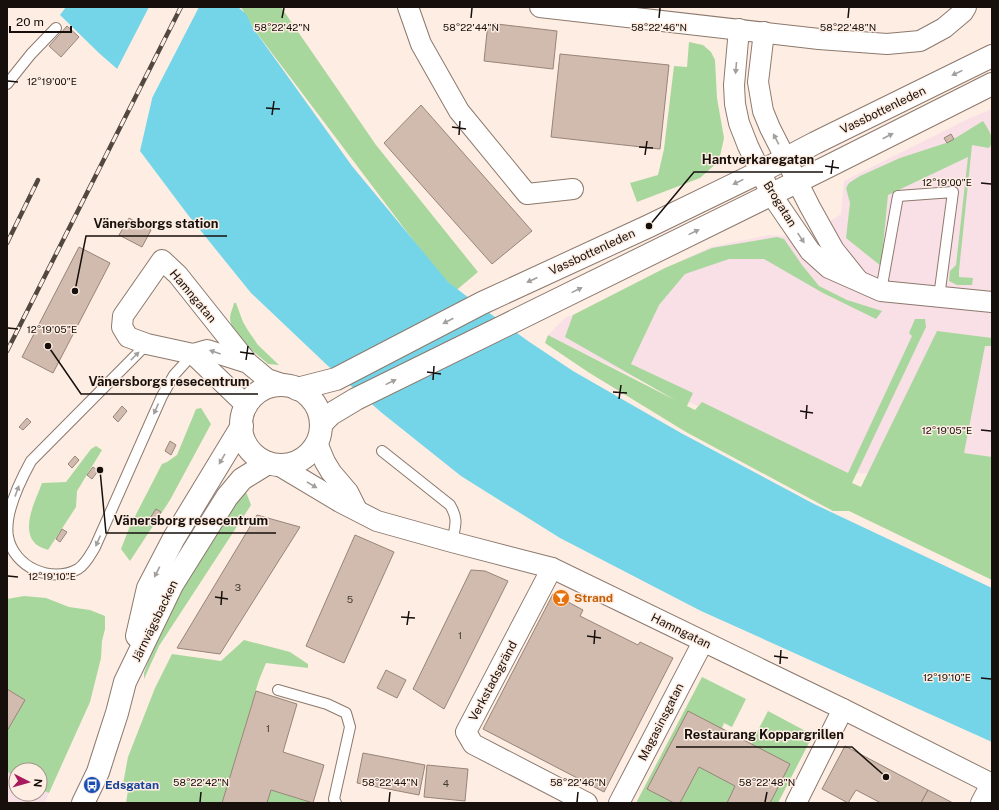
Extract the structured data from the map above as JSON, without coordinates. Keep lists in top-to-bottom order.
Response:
{
  "streets": {
    "main road": ["Vassbottenleden", "Järnvägsbacken"],
    "street": [
      "Brogatan",
      "Hamngatan",
      "Verkstadsgränd",
      "Magasinsgatan"
    ]
  },
  "crossings": [
    ["Vassbottenleden", "Brogatan"],
    ["Vassbottenleden", "Hamngatan"],
    ["Vassbottenleden", "Järnvägsbacken"],
    ["Hamngatan", "Järnvägsbacken"],
    ["Hamngatan", "Verkstadsgränd"],
    ["Hamngatan", "Magasinsgatan"]
  ],
  "places": {
    "other": [
      "Hantverkaregatan",
      "Vänersborgs station",
      "Vänersborgs resecentrum",
      "Vänersborg resecentrum",
      "Restaurang Koppargrillen"
    ],
    "bar": ["Strand"],
    "bus stop": ["Edsgatan"]
  },
  "house_numbers": [
    "3",
    "5",
    "1",
    "1",
    "4"
  ],
  "scale_bar": "20 m",
  "north": "right",
  "coordinates": [
    "58°22'42\"N",
    "58°22'44\"N",
    "58°22'46\"N",
    "58°22'48\"N",
    "12°19'00\"E",
    "12°19'05\"E",
    "12°19'10\"E"
  ]
}
